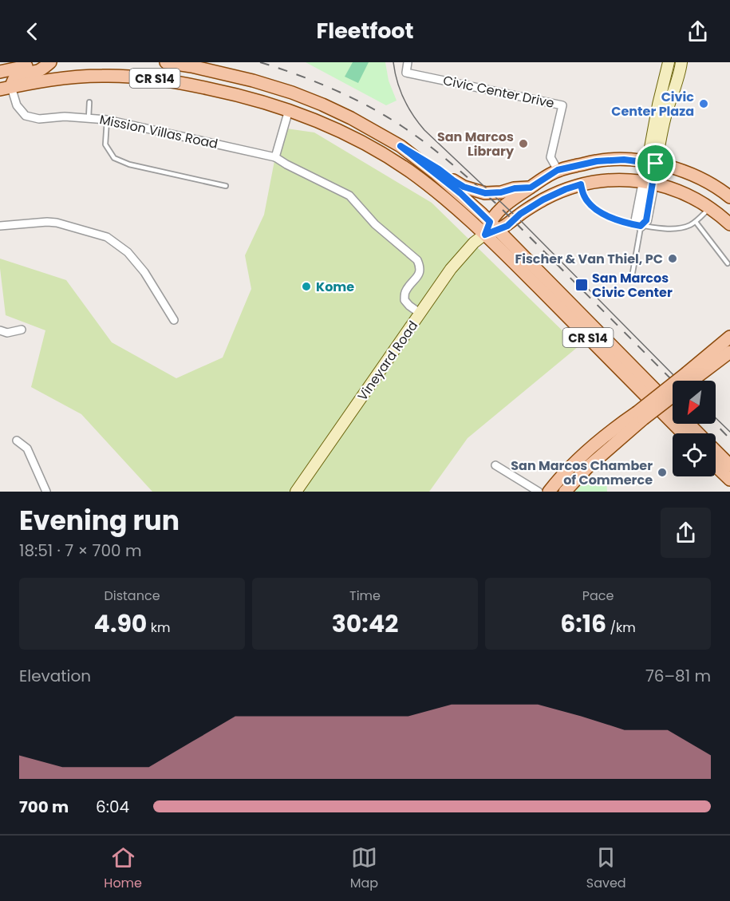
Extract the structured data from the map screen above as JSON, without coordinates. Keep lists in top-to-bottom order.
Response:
{
  "streets": {
    "main road": ["CR S14", "Vineyard Road"],
    "street": ["Civic Center Drive", "Mission Villas Road"]
  },
  "crossings": [
    ["CR S14", "Mission Villas Road"],
    ["CR S14", "Vineyard Road"],
    ["Mission Villas Road", "Vineyard Road"]
  ],
  "places": {
    "other": [
      "Civic Center Plaza",
      "San Marcos Library",
      "Fischer & Van Thiel, PC",
      "Kome",
      "San Marcos Chamber of Commerce"
    ],
    "transit": ["San Marcos Civic Center"]
  },
  "north": "bottom left",
  "page": {
    "header": "Fleetfoot",
    "heading": ["Evening run", "18:51 · 7 × 700 m"],
    "stats": [
      ["Distance", "4.90 km"],
      ["Time", "30:42"],
      ["Pace", "6:16 /km"]
    ],
    "chart": ["Elevation", "76–81 m"],
    "list": [
      {
        "name": "700 m",
        "note": "6:04"
      }
    ],
    "tabs": ["Home", "Map", "Saved"]
  }
}
